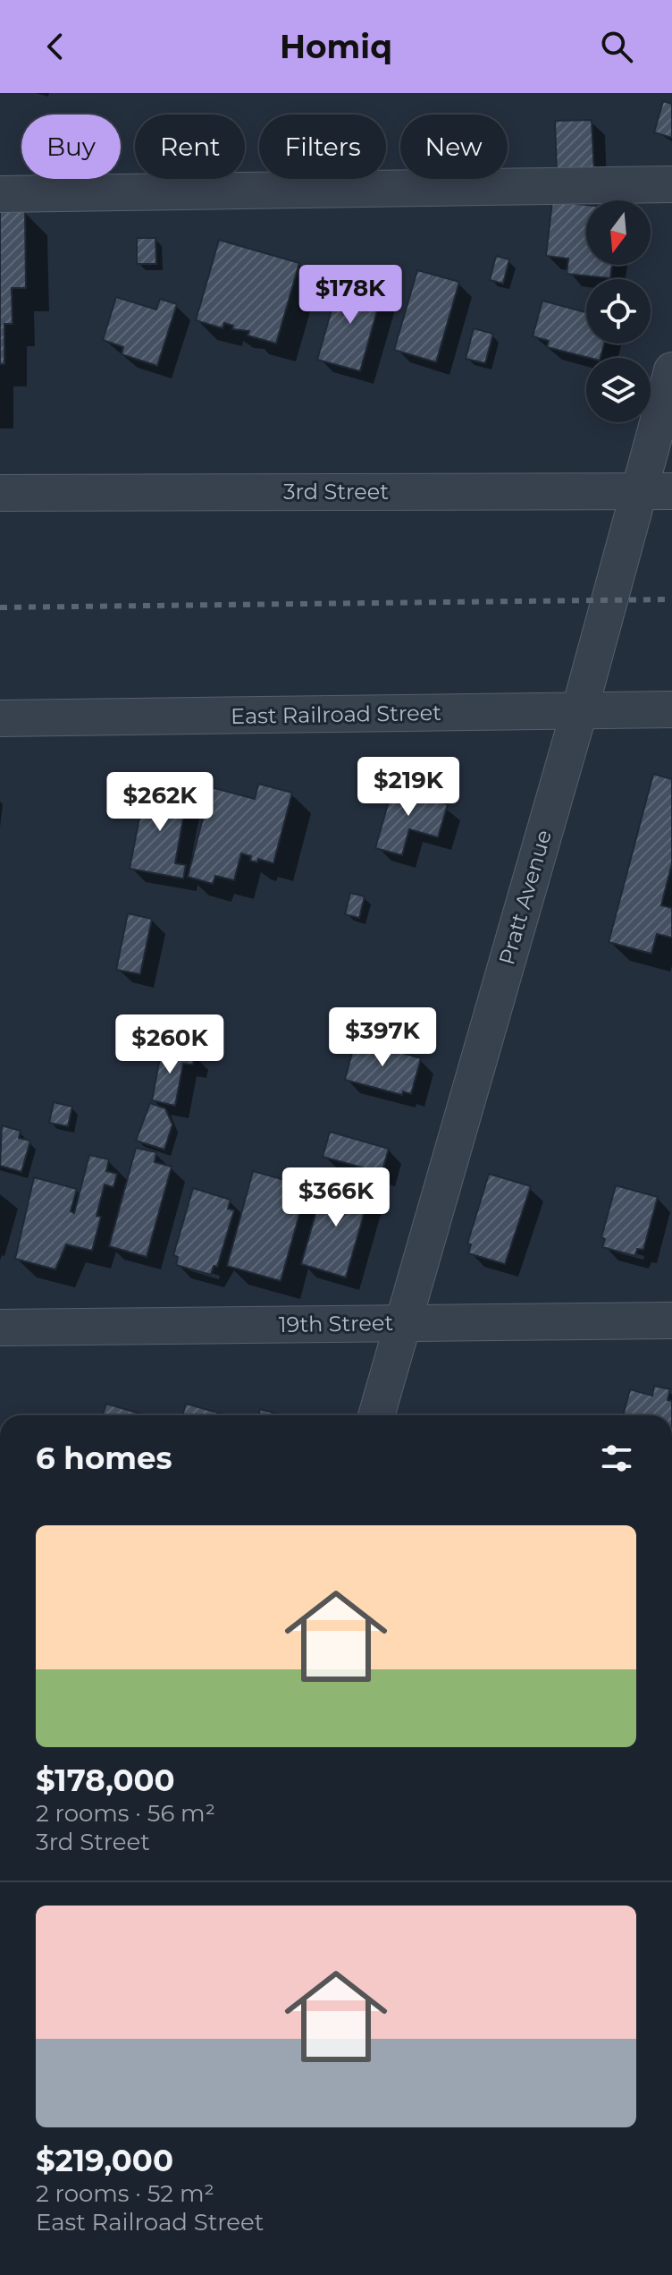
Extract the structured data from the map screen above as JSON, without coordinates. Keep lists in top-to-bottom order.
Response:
{
  "streets": {
    "street": [
      "3rd Street",
      "East Railroad Street",
      "Pratt Avenue",
      "19th Street"
    ]
  },
  "crossings": [
    ["3rd Street", "Pratt Avenue"],
    ["East Railroad Street", "Pratt Avenue"],
    ["Pratt Avenue", "19th Street"]
  ],
  "north": "bottom",
  "page": {
    "header": "Homiq",
    "chip": [
      "Buy",
      "Rent",
      "Filters",
      "New"
    ],
    "price": [
      "$178K",
      "$219K",
      "$262K",
      "$397K",
      "$260K",
      "$366K"
    ],
    "heading": "6 homes",
    "list": [
      {
        "name": "$178,000",
        "note": "2 rooms · 56 m² · 3rd Street"
      },
      {
        "name": "$219,000",
        "note": "2 rooms · 52 m² · East Railroad Street"
      }
    ]
  }
}
